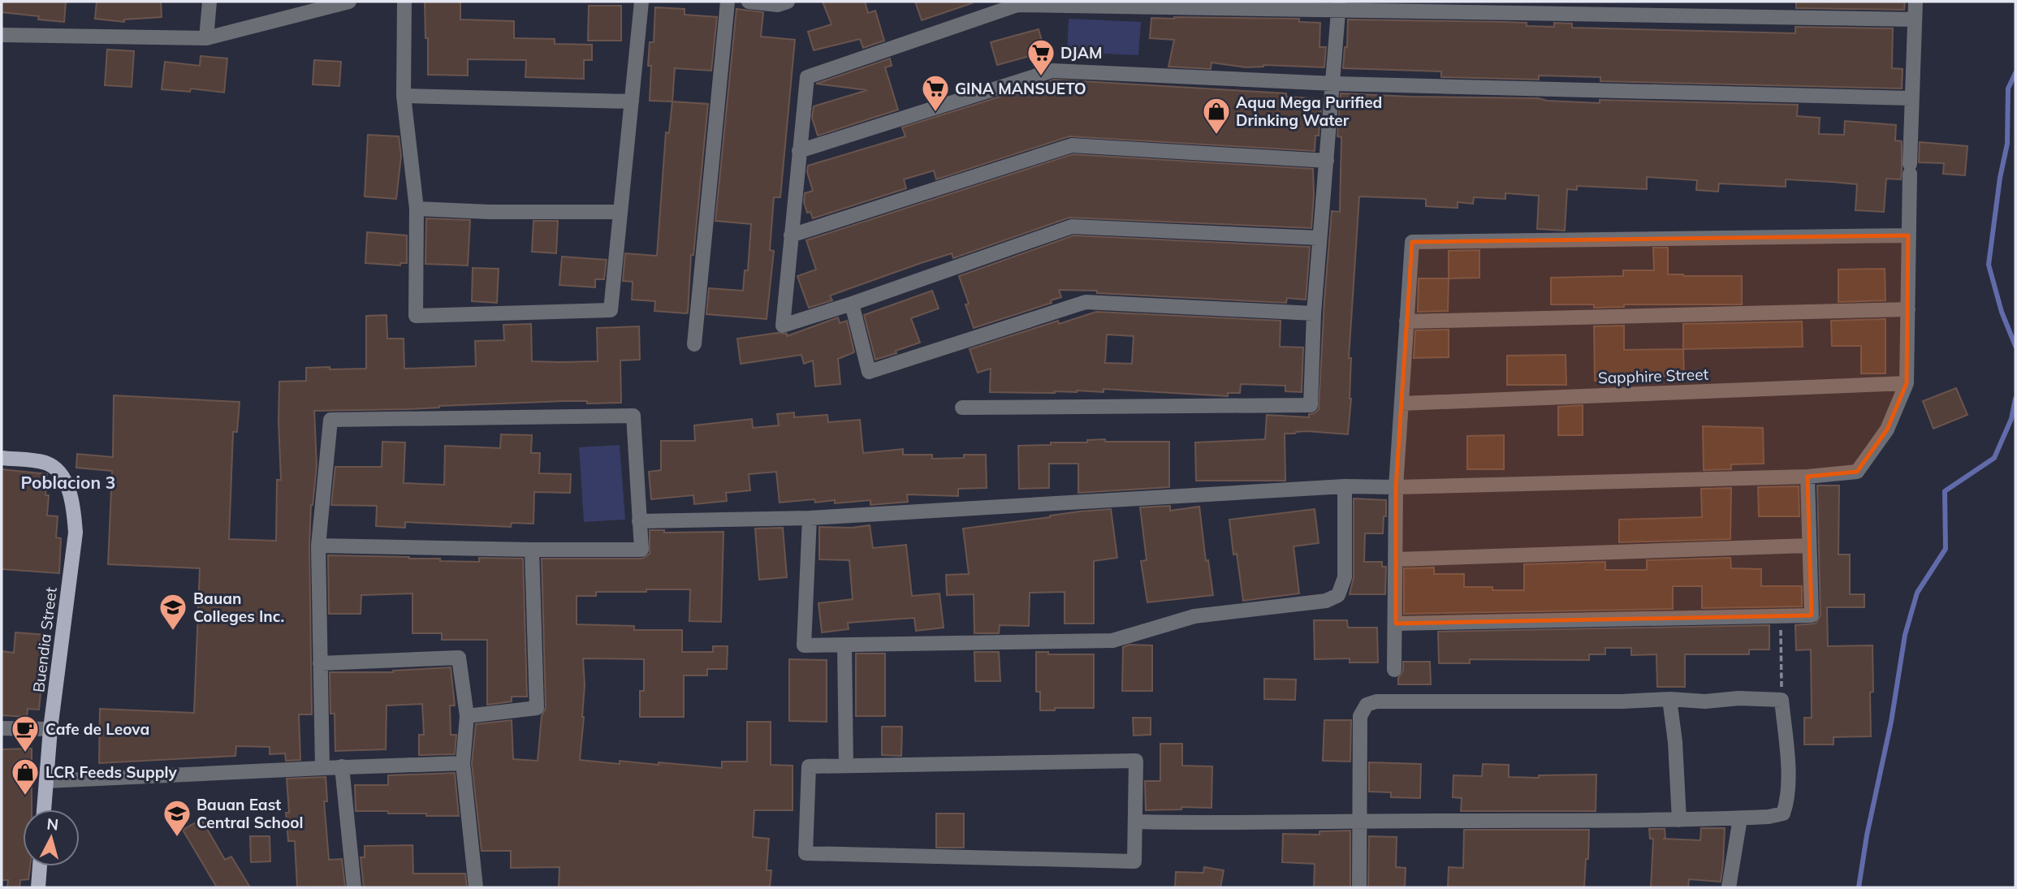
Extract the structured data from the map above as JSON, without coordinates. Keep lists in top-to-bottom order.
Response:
{
  "streets": {
    "main road": ["Buendia Street"],
    "street": ["Sapphire Street"]
  },
  "districts": ["Poblacion 3"],
  "places": {
    "supermarket": ["DJAM", "GINA MANSUETO"],
    "shop": ["Aqua Mega Purified Drinking Water", "LCR Feeds Supply"],
    "school or university": ["Bauan Colleges Inc.", "Bauan East Central School"],
    "cafe": ["Cafe de Leova"]
  },
  "north": "top"
}
